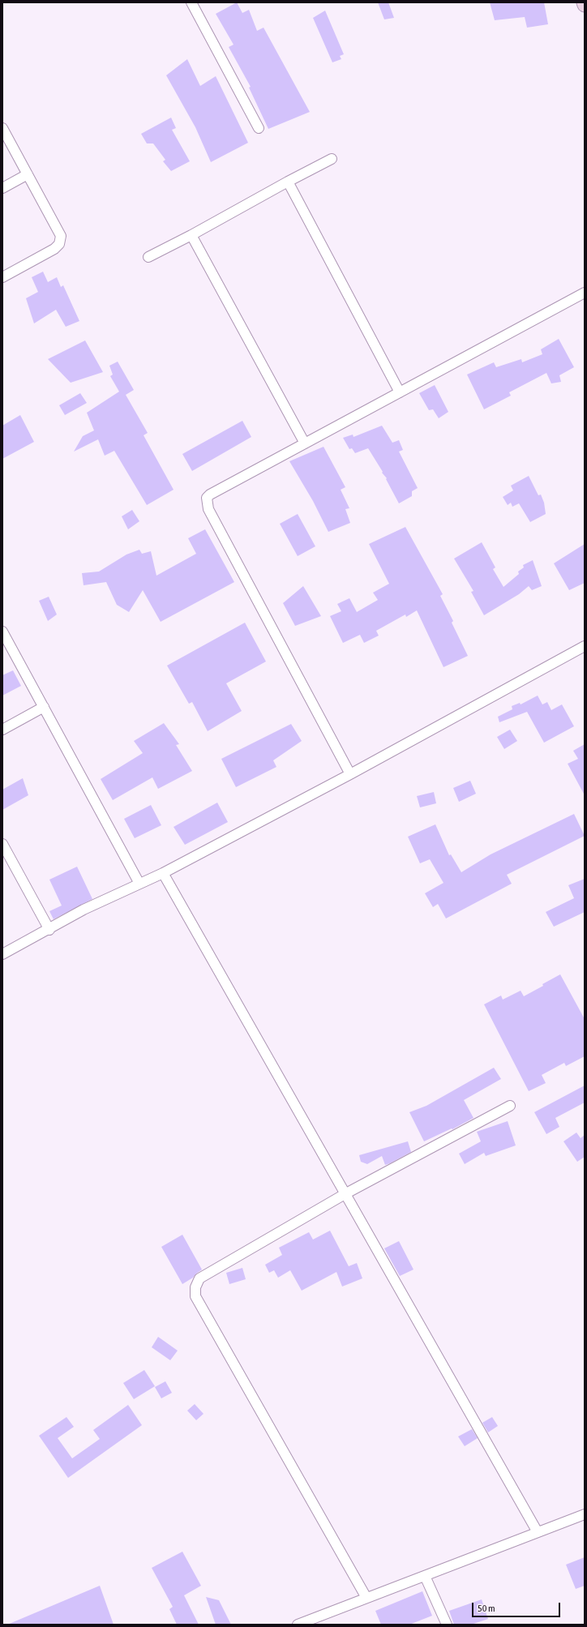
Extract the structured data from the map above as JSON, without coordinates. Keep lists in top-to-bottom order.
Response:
{
  "scale_bar": "50 m"
}
